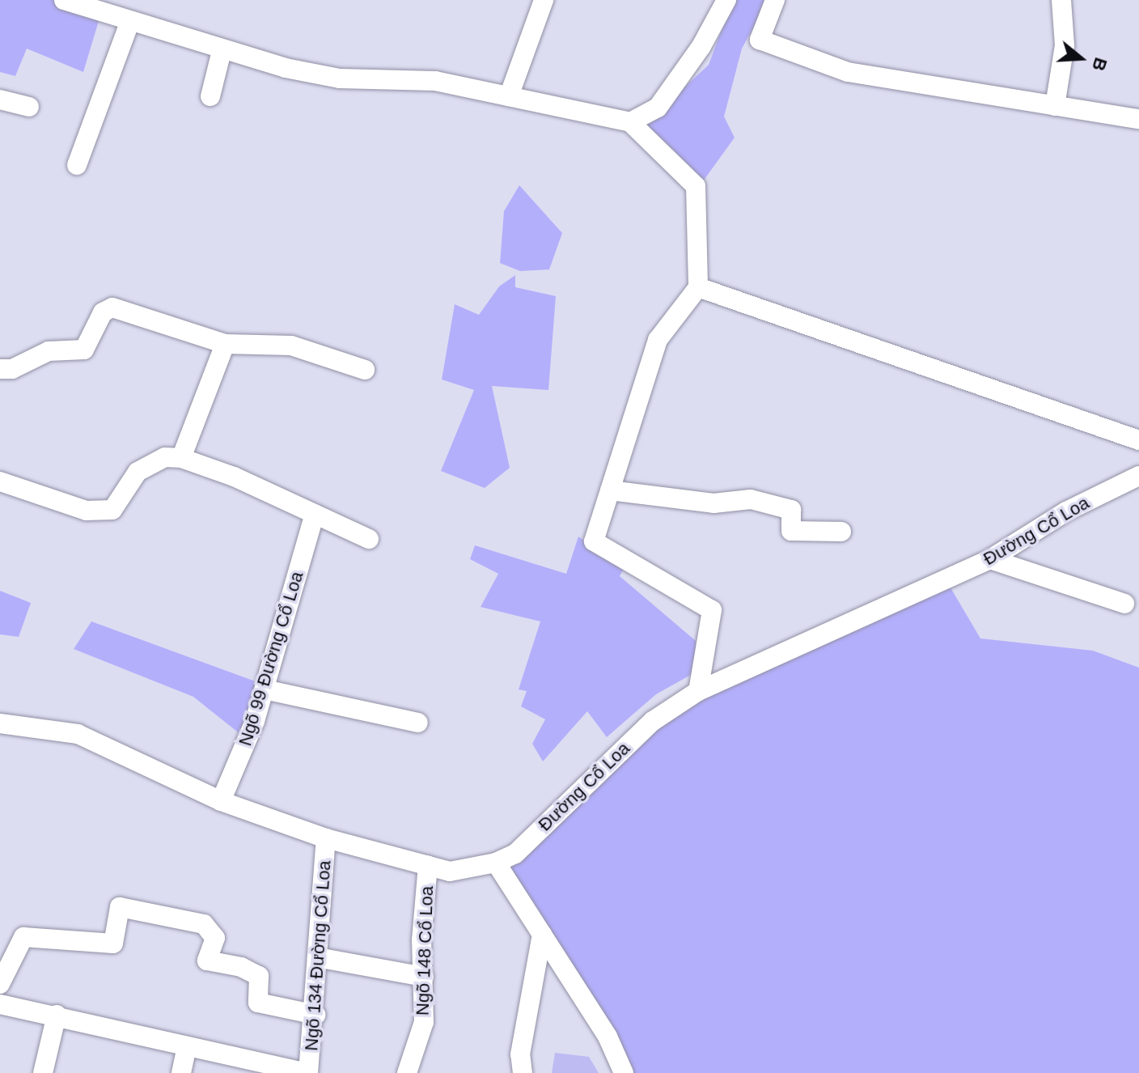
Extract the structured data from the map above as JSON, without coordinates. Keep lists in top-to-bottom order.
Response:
{
  "streets": {
    "street": [
      "Đường Cổ Loa",
      "Ngõ 99 Đường Cổ Loa",
      "Ngõ 148 Cổ Loa",
      "Ngõ 134 Đường Cổ Loa"
    ]
  },
  "crossings": [
    ["Đường Cổ Loa", "Ngõ 99 Đường Cổ Loa"],
    ["Đường Cổ Loa", "Ngõ 148 Cổ Loa"],
    ["Đường Cổ Loa", "Ngõ 134 Đường Cổ Loa"]
  ],
  "north": "right"
}
